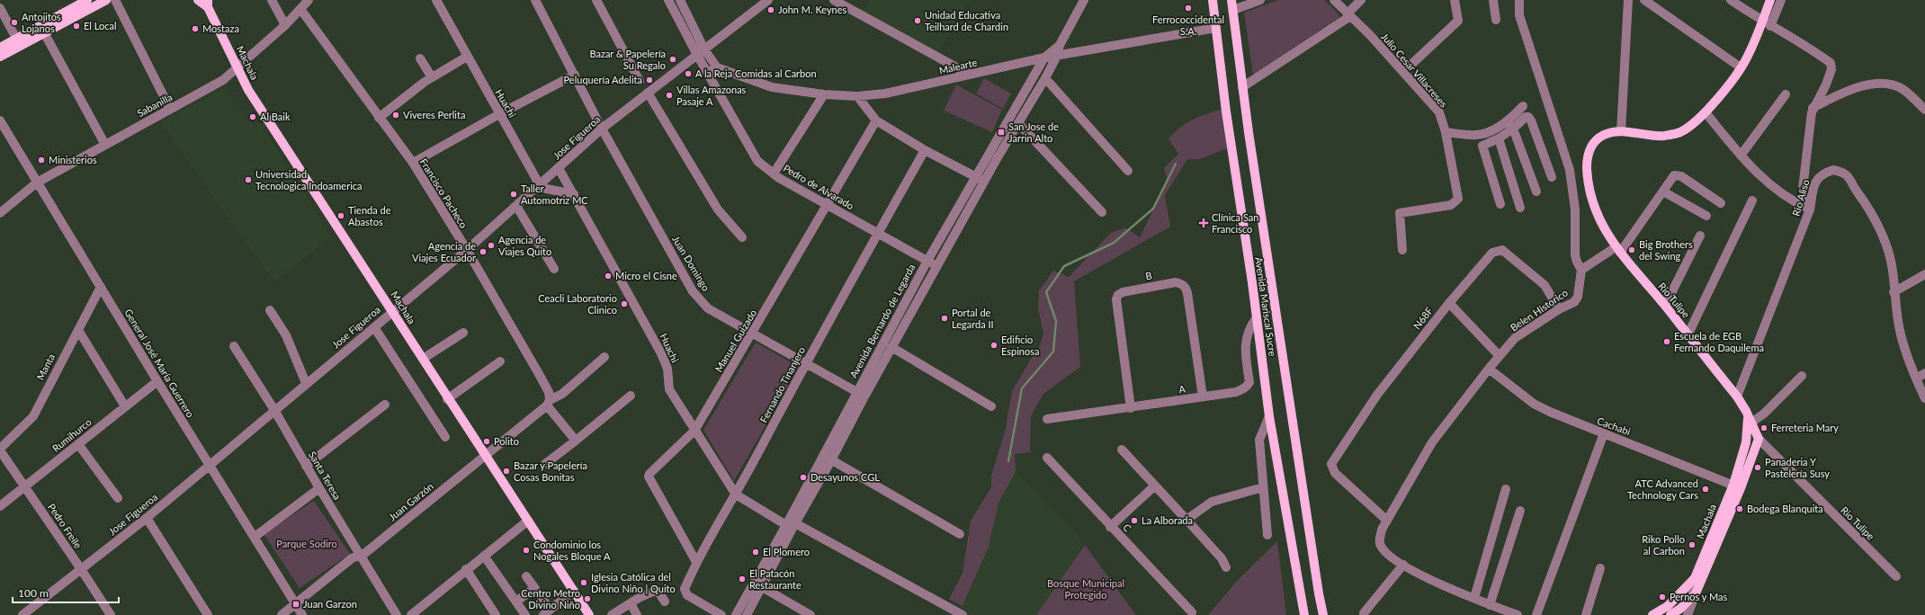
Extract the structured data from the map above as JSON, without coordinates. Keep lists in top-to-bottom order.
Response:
{
  "streets": {
    "main road": ["Machala", "Rio Tulipe", "Avenida Mariscal Sucre"],
    "street": [
      "Malearte",
      "Julio Cesar Villacreses",
      "Huachi",
      "Sabanilla",
      "Jose Figueroa",
      "Pedro de Alvarado",
      "Francisco Pacheco",
      "Rio Aliso",
      "Juan Domingo",
      "B",
      "Belen Historico",
      "N68F",
      "Avenida Bernardo de Legarda",
      "Manuel Guizado",
      "General José María Guerrero",
      "Manta",
      "Fernando Tinanjero",
      "A",
      "Cachabi",
      "Rumihurco",
      "Santa Teresa",
      "Juan Garzón",
      "Pedro Freile",
      "C"
    ]
  },
  "crossings": [
    ["Machala", "Sabanilla"],
    ["Machala", "Jose Figueroa"],
    ["Machala", "Rio Tulipe"],
    ["Machala", "Cachabi"],
    ["Machala", "Juan Garzón"],
    ["Malearte", "Pedro de Alvarado"],
    ["Malearte", "Avenida Mariscal Sucre"],
    ["Malearte", "Avenida Bernardo de Legarda"],
    ["Huachi", "Jose Figueroa"],
    ["Huachi", "Avenida Bernardo de Legarda"],
    ["Huachi", "Manuel Guizado"],
    ["Huachi", "Fernando Tinanjero"],
    ["Sabanilla", "Francisco Pacheco"],
    ["Sabanilla", "General José María Guerrero"],
    ["Jose Figueroa", "Pedro de Alvarado"],
    ["Jose Figueroa", "Francisco Pacheco"],
    ["Jose Figueroa", "Juan Domingo"],
    ["Jose Figueroa", "General José María Guerrero"],
    ["Jose Figueroa", "Santa Teresa"],
    ["Jose Figueroa", "Pedro Freile"],
    ["Pedro de Alvarado", "Avenida Bernardo de Legarda"],
    ["Pedro de Alvarado", "Manuel Guizado"],
    ["Pedro de Alvarado", "Fernando Tinanjero"],
    ["Francisco Pacheco", "Juan Garzón"],
    ["Rio Aliso", "Rio Tulipe"],
    ["Juan Domingo", "Avenida Bernardo de Legarda"],
    ["Juan Domingo", "Manuel Guizado"],
    ["Juan Domingo", "Fernando Tinanjero"],
    ["B", "A"],
    ["Avenida Mariscal Sucre", "A"],
    ["Belen Historico", "N68F"],
    ["Belen Historico", "Cachabi"],
    ["Manuel Guizado", "Fernando Tinanjero"],
    ["General José María Guerrero", "Manta"],
    ["General José María Guerrero", "Rumihurco"],
    ["General José María Guerrero", "Juan Garzón"],
    ["Manta", "Pedro Freile"],
    ["Rumihurco", "Pedro Freile"],
    ["Santa Teresa", "Juan Garzón"]
  ],
  "parks": ["Parque Sodiro", "Bosque Municipal Protegido"],
  "places": {
    "other": [
      "Ferrococcidental S.A.",
      "John M. Keynes",
      "Unidad Educativa Teilhard de Chardin",
      "Antojitos Lojanos",
      "El Local",
      "Mostaza",
      "Bazar & Papelería Su Regalo",
      "A la Reja Comidas al Carbon",
      "Peluquería Adelita",
      "Villas Amazonas Pasaje A",
      "Viveres Perlita",
      "Al Baik",
      "Ministerios",
      "Universidad Tecnologica Indoamerica",
      "Taller Automotriz MC",
      "Tienda de Abastos",
      "Agencia de Viajes Quito",
      "Big Brothers del Swing",
      "Agencia de Viajes Ecuador",
      "Micro el Cisne",
      "Ceacli Laboratorio Clinico",
      "Portal de Legarda II",
      "Escuela de EGB Fernando Daquilema",
      "Edificio Espinosa",
      "Ferreteria Mary",
      "Polito",
      "Panaderia Y Pastelería Susy",
      "Bazar y Papelería Cosas Bonitas",
      "Desayunos CGL",
      "ATC Advanced Technology Cars",
      "Bodega Blanquita",
      "La Alborada",
      "Riko Pollo al Carbon",
      "Condominio los Nogales Bloque A",
      "El Plomero",
      "El Patacón Restaurante",
      "Iglesia Católica del Divino Niño | Quito",
      "Pernos y Mas",
      "Centro Metro Divino Niño"
    ],
    "transit": ["San Jose de Jarrin Alto", "Juan Garzon"],
    "health": ["Clínica San Francisco"]
  },
  "scale_bar": "100 m"
}
